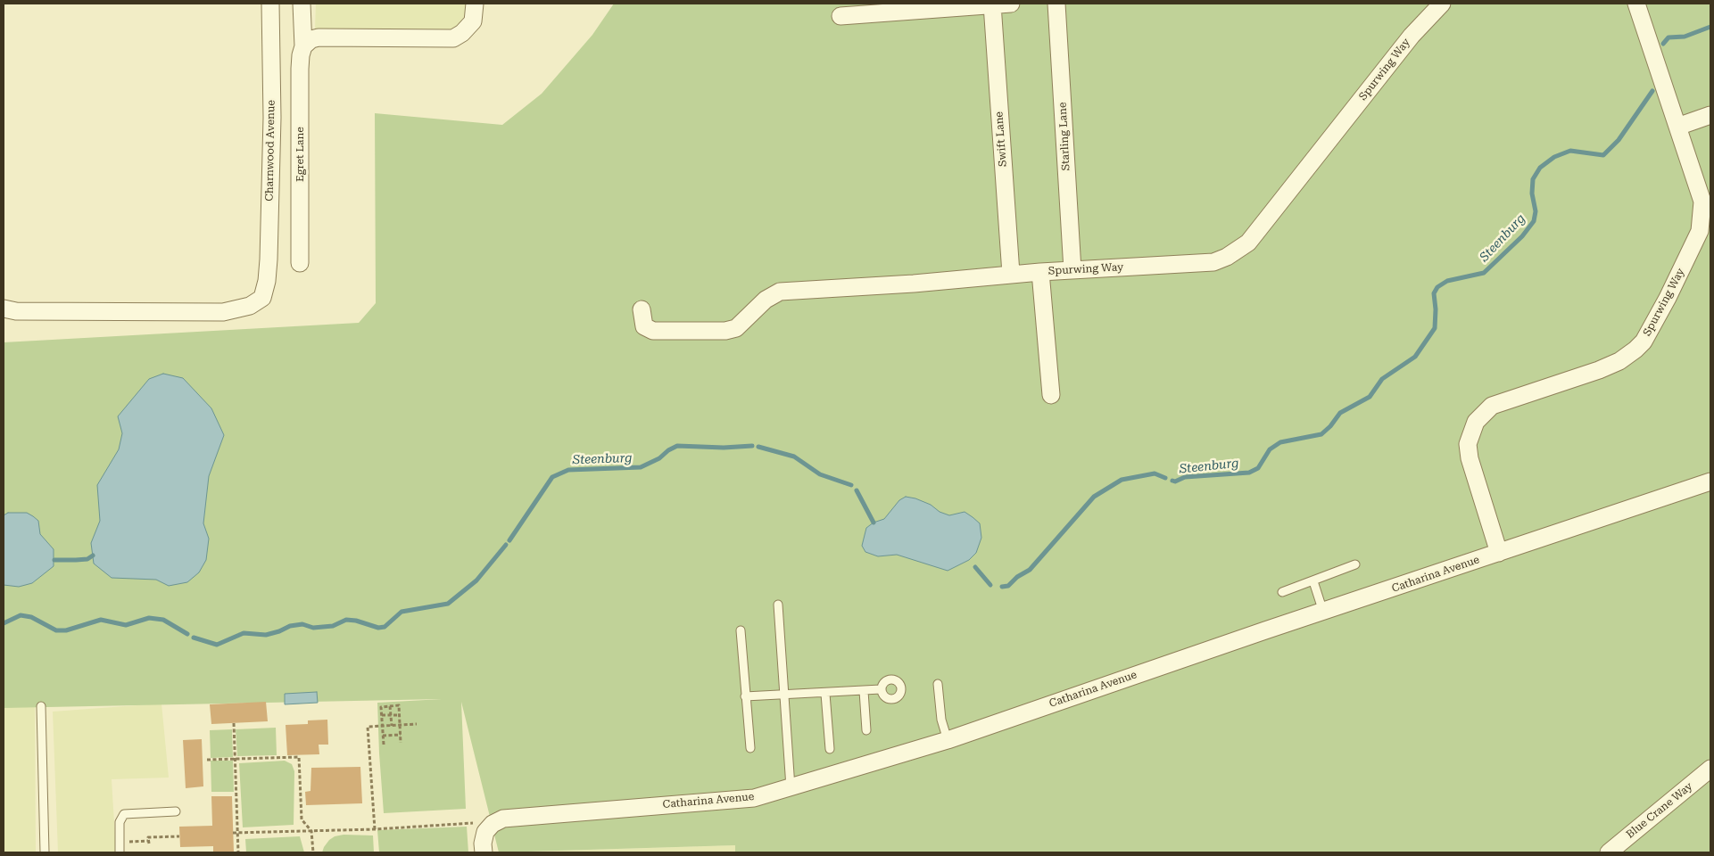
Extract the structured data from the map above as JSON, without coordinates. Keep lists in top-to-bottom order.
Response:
{
  "streets": {
    "street": [
      "Spurwing Way",
      "Starling Lane",
      "Swift Lane",
      "Charnwood Avenue",
      "Egret Lane",
      "Catharina Avenue",
      "Blue Crane Way"
    ]
  },
  "crossings": [
    ["Spurwing Way", "Starling Lane"],
    ["Spurwing Way", "Swift Lane"],
    ["Spurwing Way", "Catharina Avenue"]
  ],
  "water": ["Steenburg"]
}
